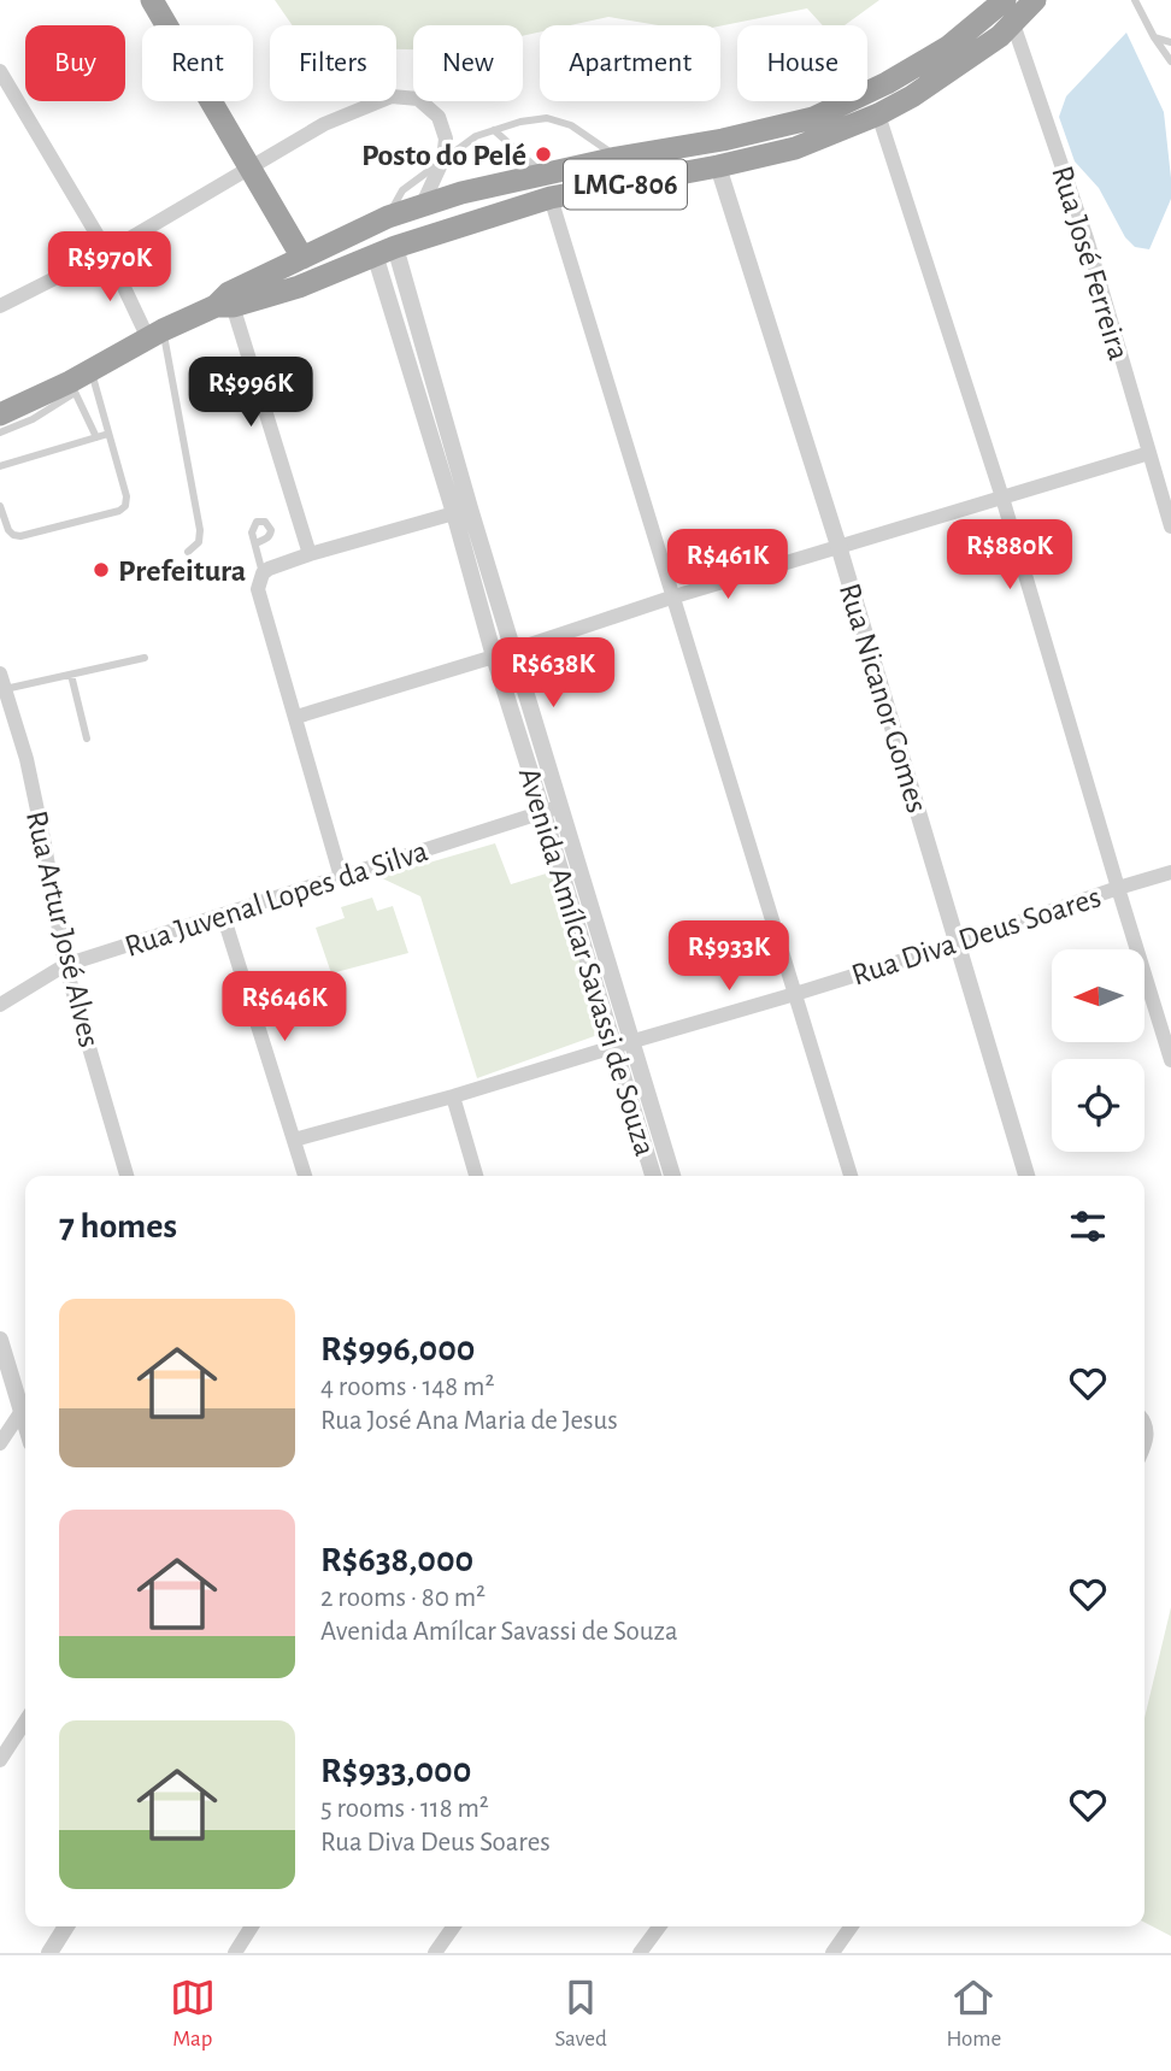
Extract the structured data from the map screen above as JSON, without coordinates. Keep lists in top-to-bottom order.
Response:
{
  "streets": {
    "highway": ["LMG-806"],
    "street": [
      "Rua José Ferreira",
      "Rua Nicanor Gomes",
      "Rua Juvenal Lopes da Silva",
      "Rua Artur José Alves",
      "Rua Diva Deus Soares",
      "Avenida Amílcar Savassi de Souza"
    ]
  },
  "crossings": [
    ["LMG-806", "Rua José Ferreira"],
    ["LMG-806", "Rua Nicanor Gomes"],
    ["LMG-806", "Avenida Amílcar Savassi de Souza"],
    ["Rua Nicanor Gomes", "Rua Diva Deus Soares"],
    ["Rua Juvenal Lopes da Silva", "Rua Artur José Alves"],
    ["Rua Juvenal Lopes da Silva", "Avenida Amílcar Savassi de Souza"],
    ["Rua Diva Deus Soares", "Avenida Amílcar Savassi de Souza"]
  ],
  "places": ["Posto do Pelé", "Prefeitura"],
  "north": "left",
  "page": {
    "chip": [
      "Buy",
      "Rent",
      "Filters",
      "New",
      "Apartment",
      "House"
    ],
    "price": [
      "R$970K",
      "R$996K",
      "R$880K",
      "R$461K",
      "R$638K",
      "R$933K",
      "R$646K"
    ],
    "heading": "7 homes",
    "list": [
      {
        "name": "R$996,000",
        "note": "4 rooms · 148 m² · Rua José Ana Maria de Jesus"
      },
      {
        "name": "R$638,000",
        "note": "2 rooms · 80 m² · Avenida Amílcar Savassi de Souza"
      },
      {
        "name": "R$933,000",
        "note": "5 rooms · 118 m² · Rua Diva Deus Soares"
      }
    ],
    "tabs": ["Map", "Saved", "Home"]
  }
}
